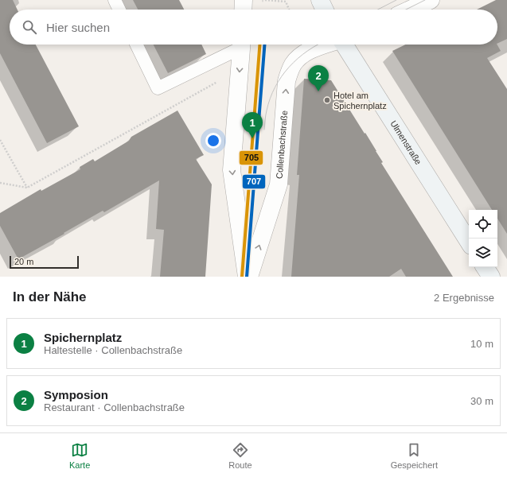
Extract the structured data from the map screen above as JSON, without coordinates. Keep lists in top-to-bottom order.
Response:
{
  "streets": {
    "main road": ["Ulmenstraße"],
    "street": ["Collenbachstraße"]
  },
  "places": ["Hotel am Spichernplatz"],
  "lines": ["transit line 705", "transit line 707"],
  "scale_bar": "20 m",
  "page": {
    "search": "Hier suchen",
    "pins": ["2", "1"],
    "scale": "20 m",
    "heading": ["In der Nähe", "2 Ergebnisse"],
    "list": [
      {
        "mark": "1",
        "name": "Spichernplatz",
        "note": "Haltestelle · Collenbachstraße",
        "value": "10 m"
      },
      {
        "mark": "2",
        "name": "Symposion",
        "note": "Restaurant · Collenbachstraße",
        "value": "30 m"
      }
    ],
    "nav": ["Karte", "Route", "Gespeichert"]
  }
}
